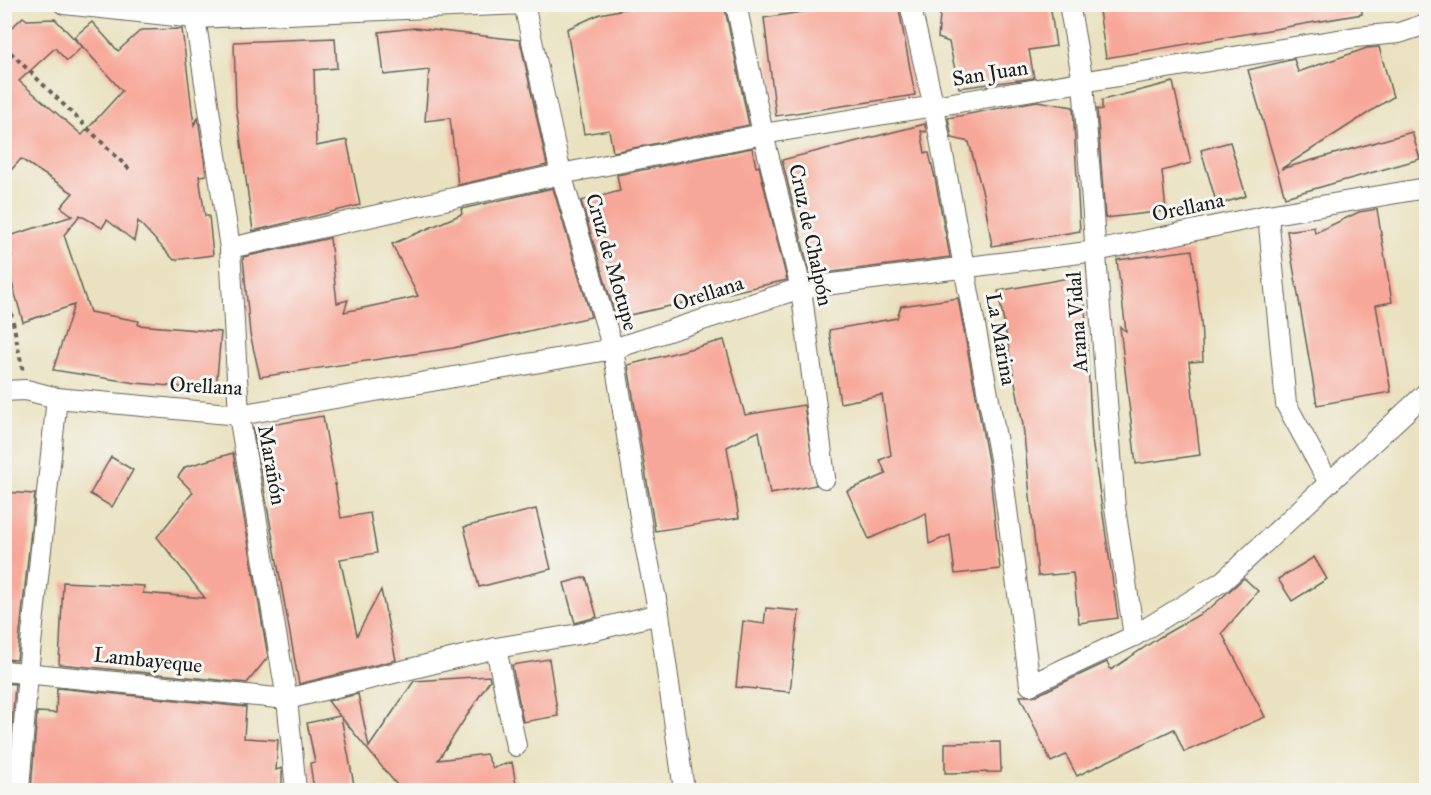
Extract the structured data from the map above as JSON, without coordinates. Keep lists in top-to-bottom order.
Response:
{
  "streets": {
    "street": [
      "San Juan",
      "Orellana",
      "Cruz de Chalpón",
      "Cruz de Motupe",
      "Arana Vidal",
      "La Marina",
      "Marañón",
      "Lambayeque"
    ]
  },
  "crossings": [
    ["San Juan", "Cruz de Chalpón"],
    ["San Juan", "Cruz de Motupe"],
    ["San Juan", "Arana Vidal"],
    ["San Juan", "La Marina"],
    ["San Juan", "Marañón"],
    ["Orellana", "Cruz de Chalpón"],
    ["Orellana", "Cruz de Motupe"],
    ["Orellana", "Arana Vidal"],
    ["Orellana", "La Marina"],
    ["Orellana", "Marañón"],
    ["Cruz de Motupe", "Lambayeque"],
    ["Arana Vidal", "La Marina"],
    ["Marañón", "Lambayeque"]
  ]
}
